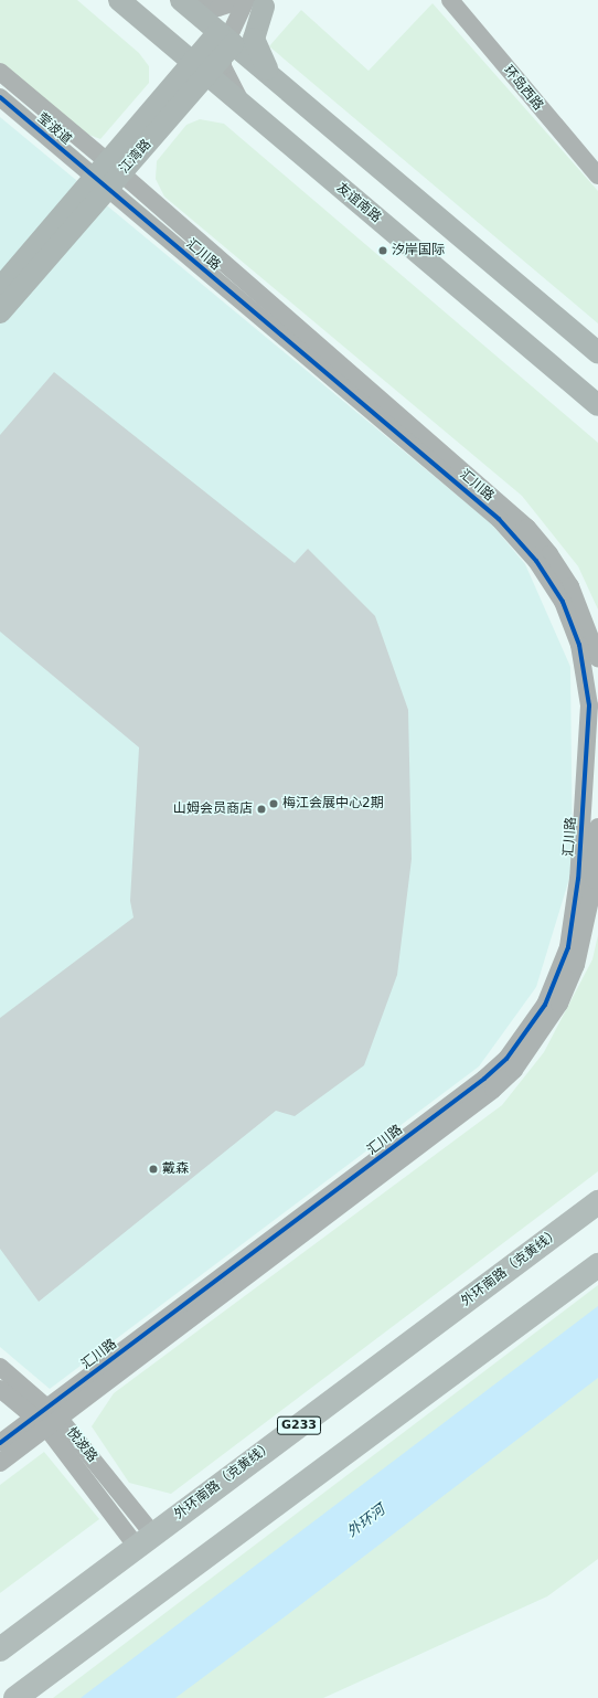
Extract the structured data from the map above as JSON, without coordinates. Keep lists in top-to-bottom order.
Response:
{
  "streets": {
    "highway": ["外环南路（克黄线）", "G233"],
    "main road": ["江湾路", "友谊南路"],
    "street": [
      "环岛西路",
      "莹波道",
      "汇川路",
      "悦波路"
    ]
  },
  "crossings": [
    ["莹波道", "江湾路"],
    ["莹波道", "汇川路"],
    ["江湾路", "友谊南路"],
    ["江湾路", "汇川路"],
    ["汇川路", "悦波路"],
    ["外环南路（克黄线）", "悦波路"]
  ],
  "water": ["外环河"],
  "places": [
    "汐岸国际",
    "梅江会展中心2期",
    "山姆会员商店",
    "戴森"
  ]
}
